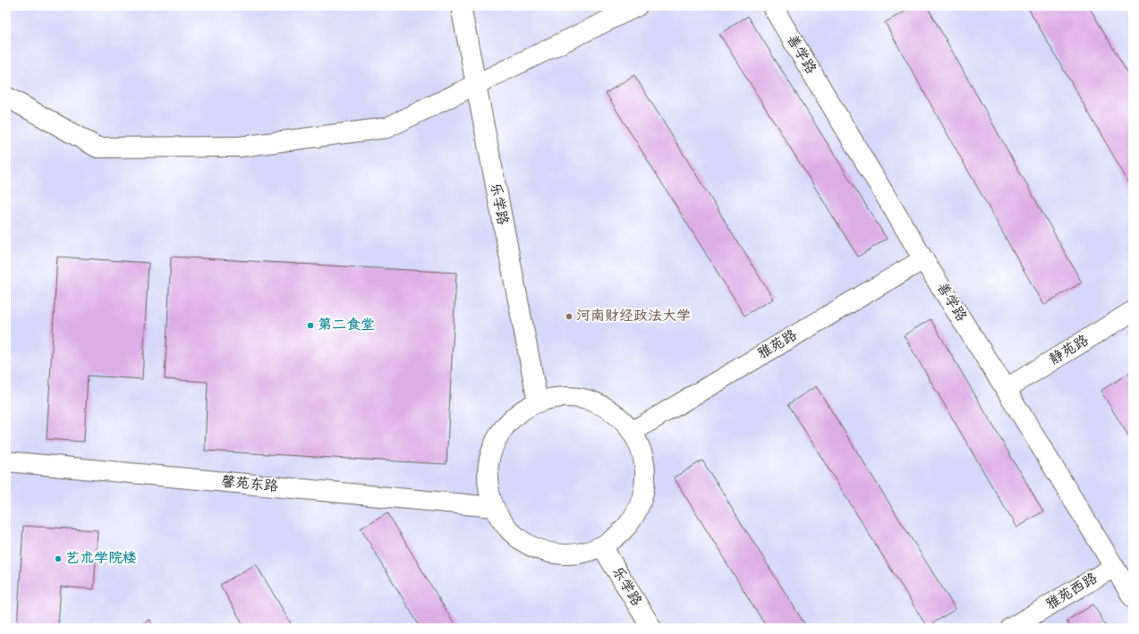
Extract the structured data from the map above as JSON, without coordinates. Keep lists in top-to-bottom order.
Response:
{
  "streets": {
    "street": [
      "善学路",
      "乐学路",
      "雅苑路",
      "静苑路",
      "馨苑东路",
      "雅苑西路"
    ]
  },
  "crossings": [
    ["善学路", "雅苑路"],
    ["善学路", "静苑路"],
    ["善学路", "雅苑西路"]
  ],
  "places": ["河南财经政法大学", "第二食堂", "艺术学院楼"]
}
